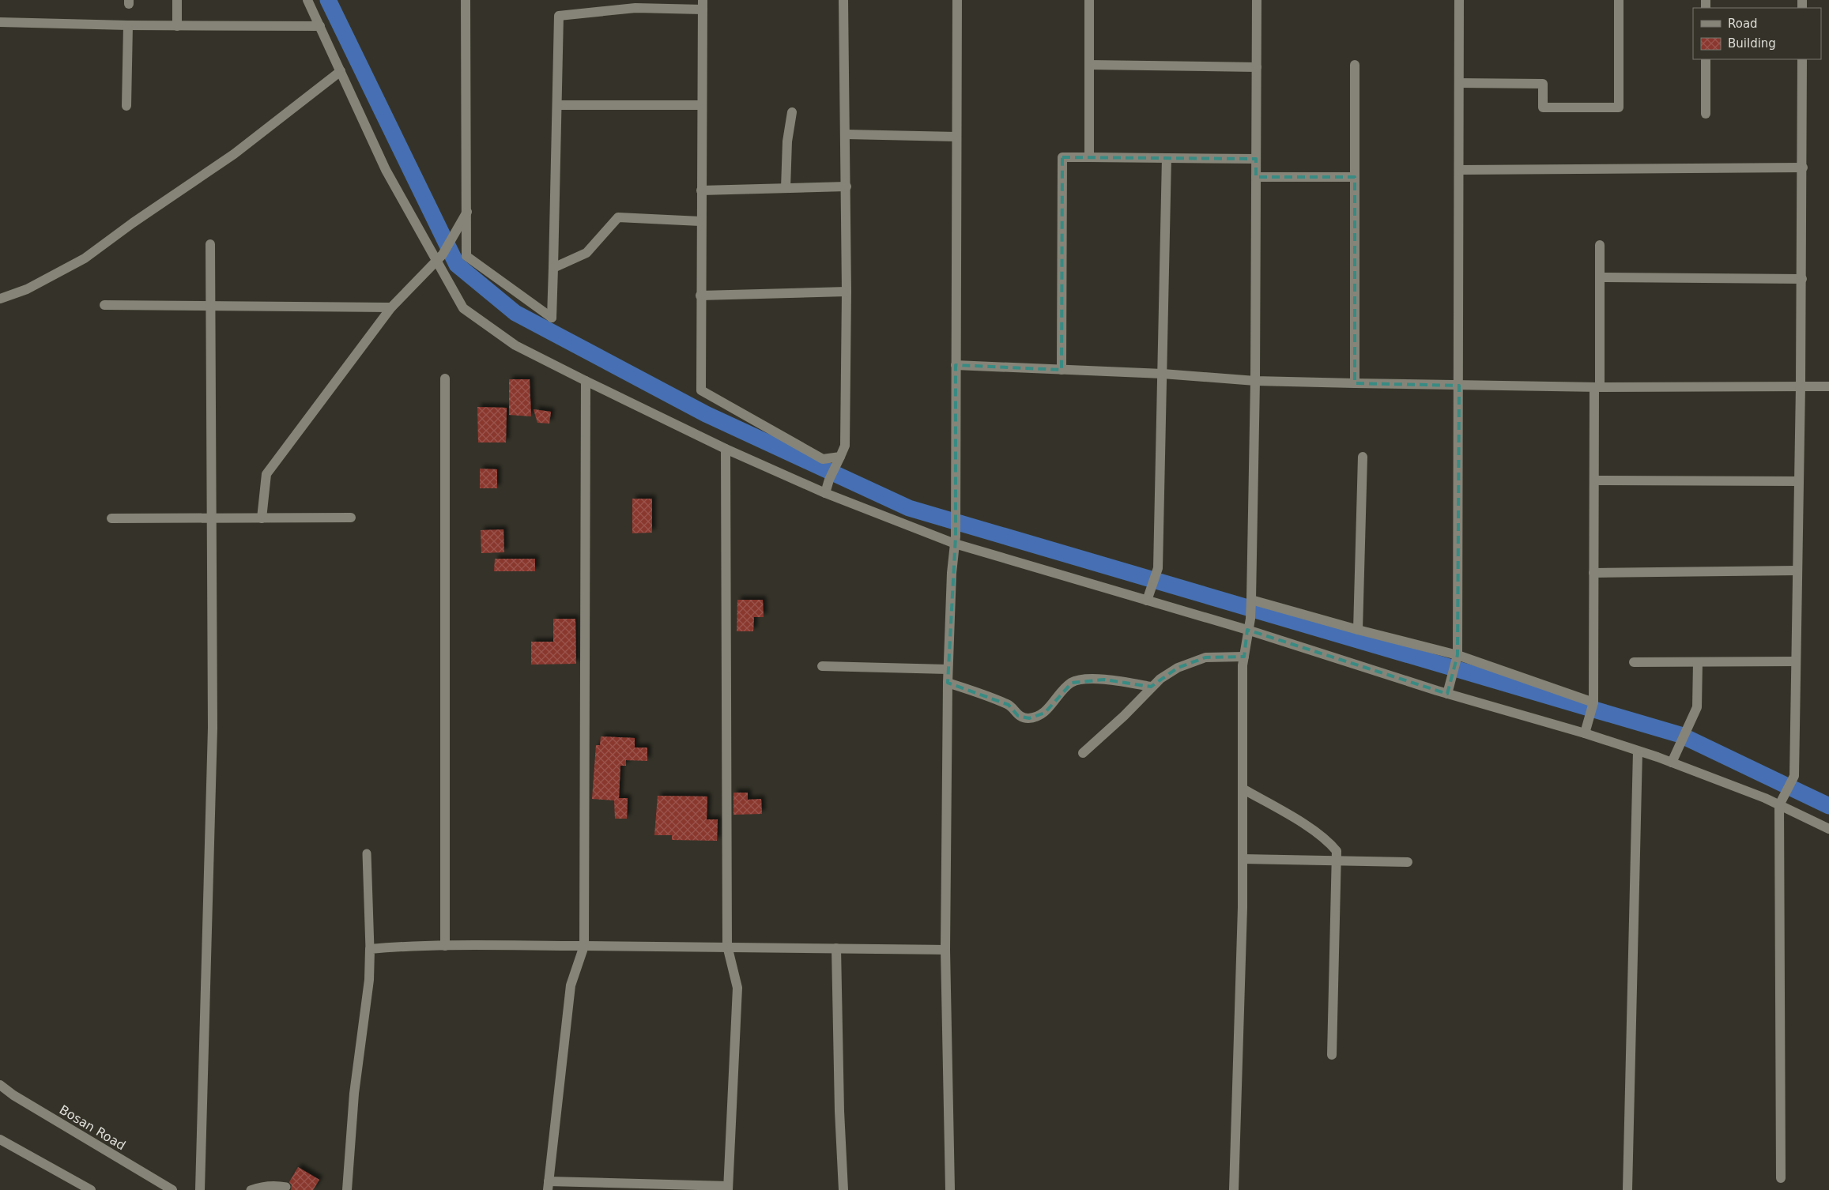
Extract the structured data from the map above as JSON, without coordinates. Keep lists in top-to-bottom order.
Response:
{
  "streets": {
    "street": ["Bosan Road"]
  },
  "legend": ["Road", "Building"]
}
